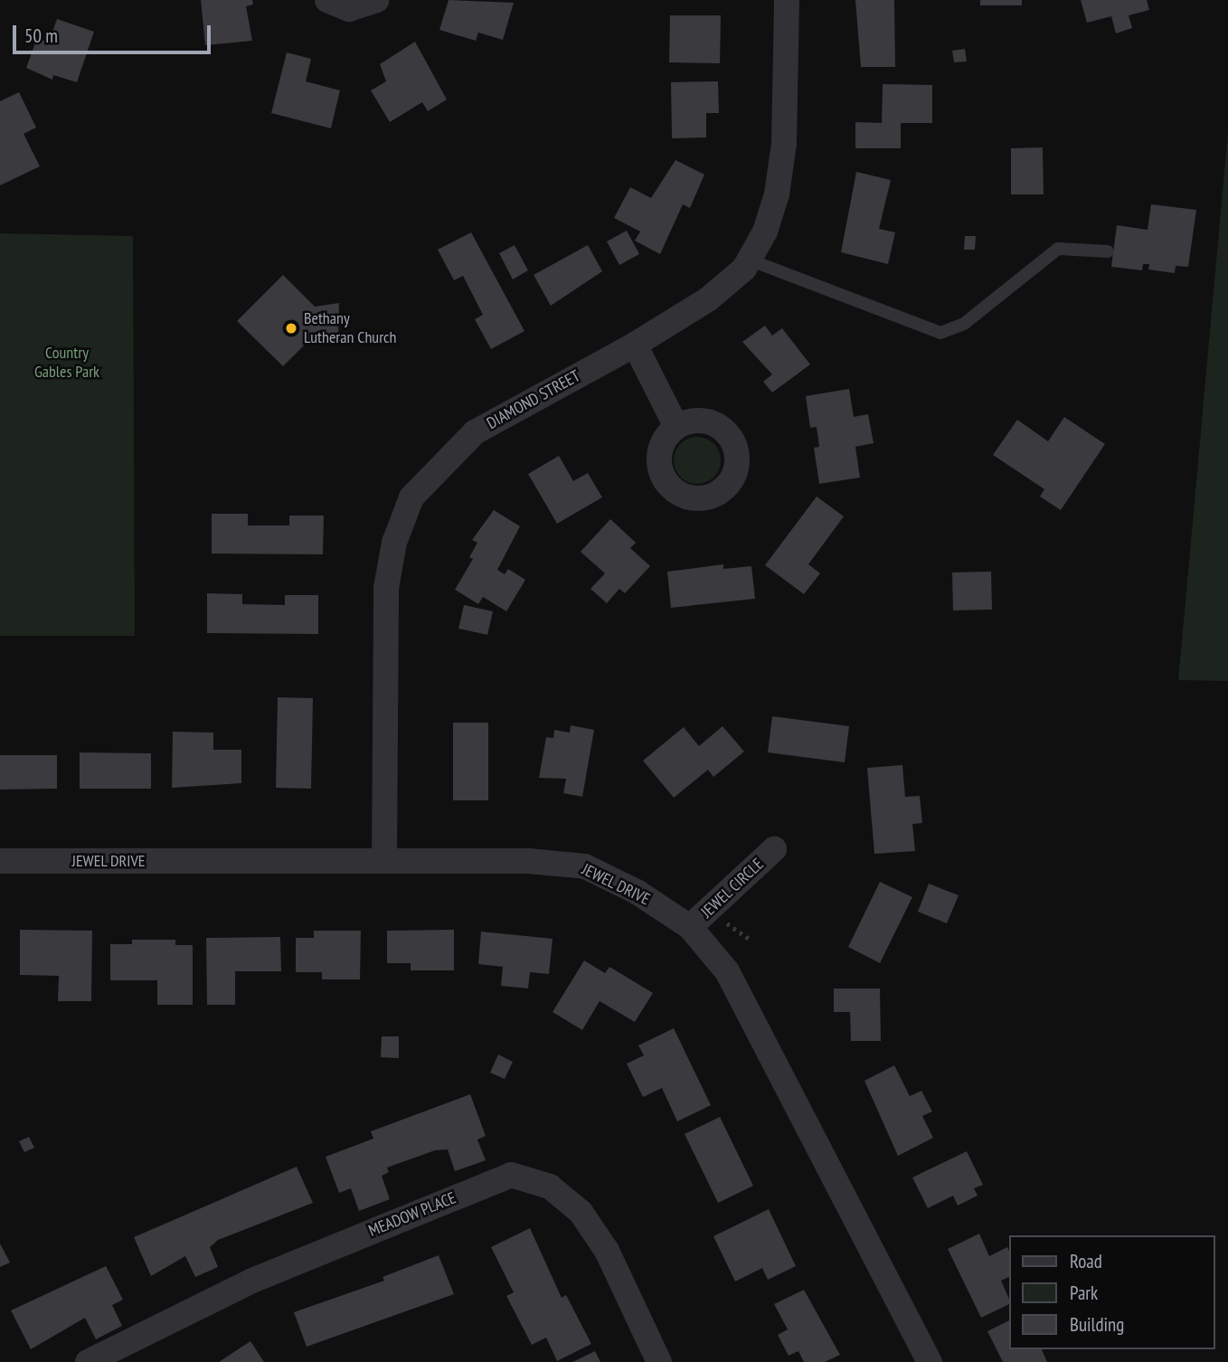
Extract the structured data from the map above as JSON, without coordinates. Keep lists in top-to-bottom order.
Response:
{
  "streets": {
    "street": [
      "DIAMOND STREET",
      "JEWEL DRIVE",
      "JEWEL CIRCLE",
      "MEADOW PLACE"
    ]
  },
  "crossings": [
    ["DIAMOND STREET", "JEWEL DRIVE"],
    ["JEWEL DRIVE", "JEWEL CIRCLE"]
  ],
  "parks": ["Country Gables Park"],
  "places": ["Bethany Lutheran Church"],
  "legend": ["Road", "Park", "Building"],
  "scale_bar": "50 m"
}
